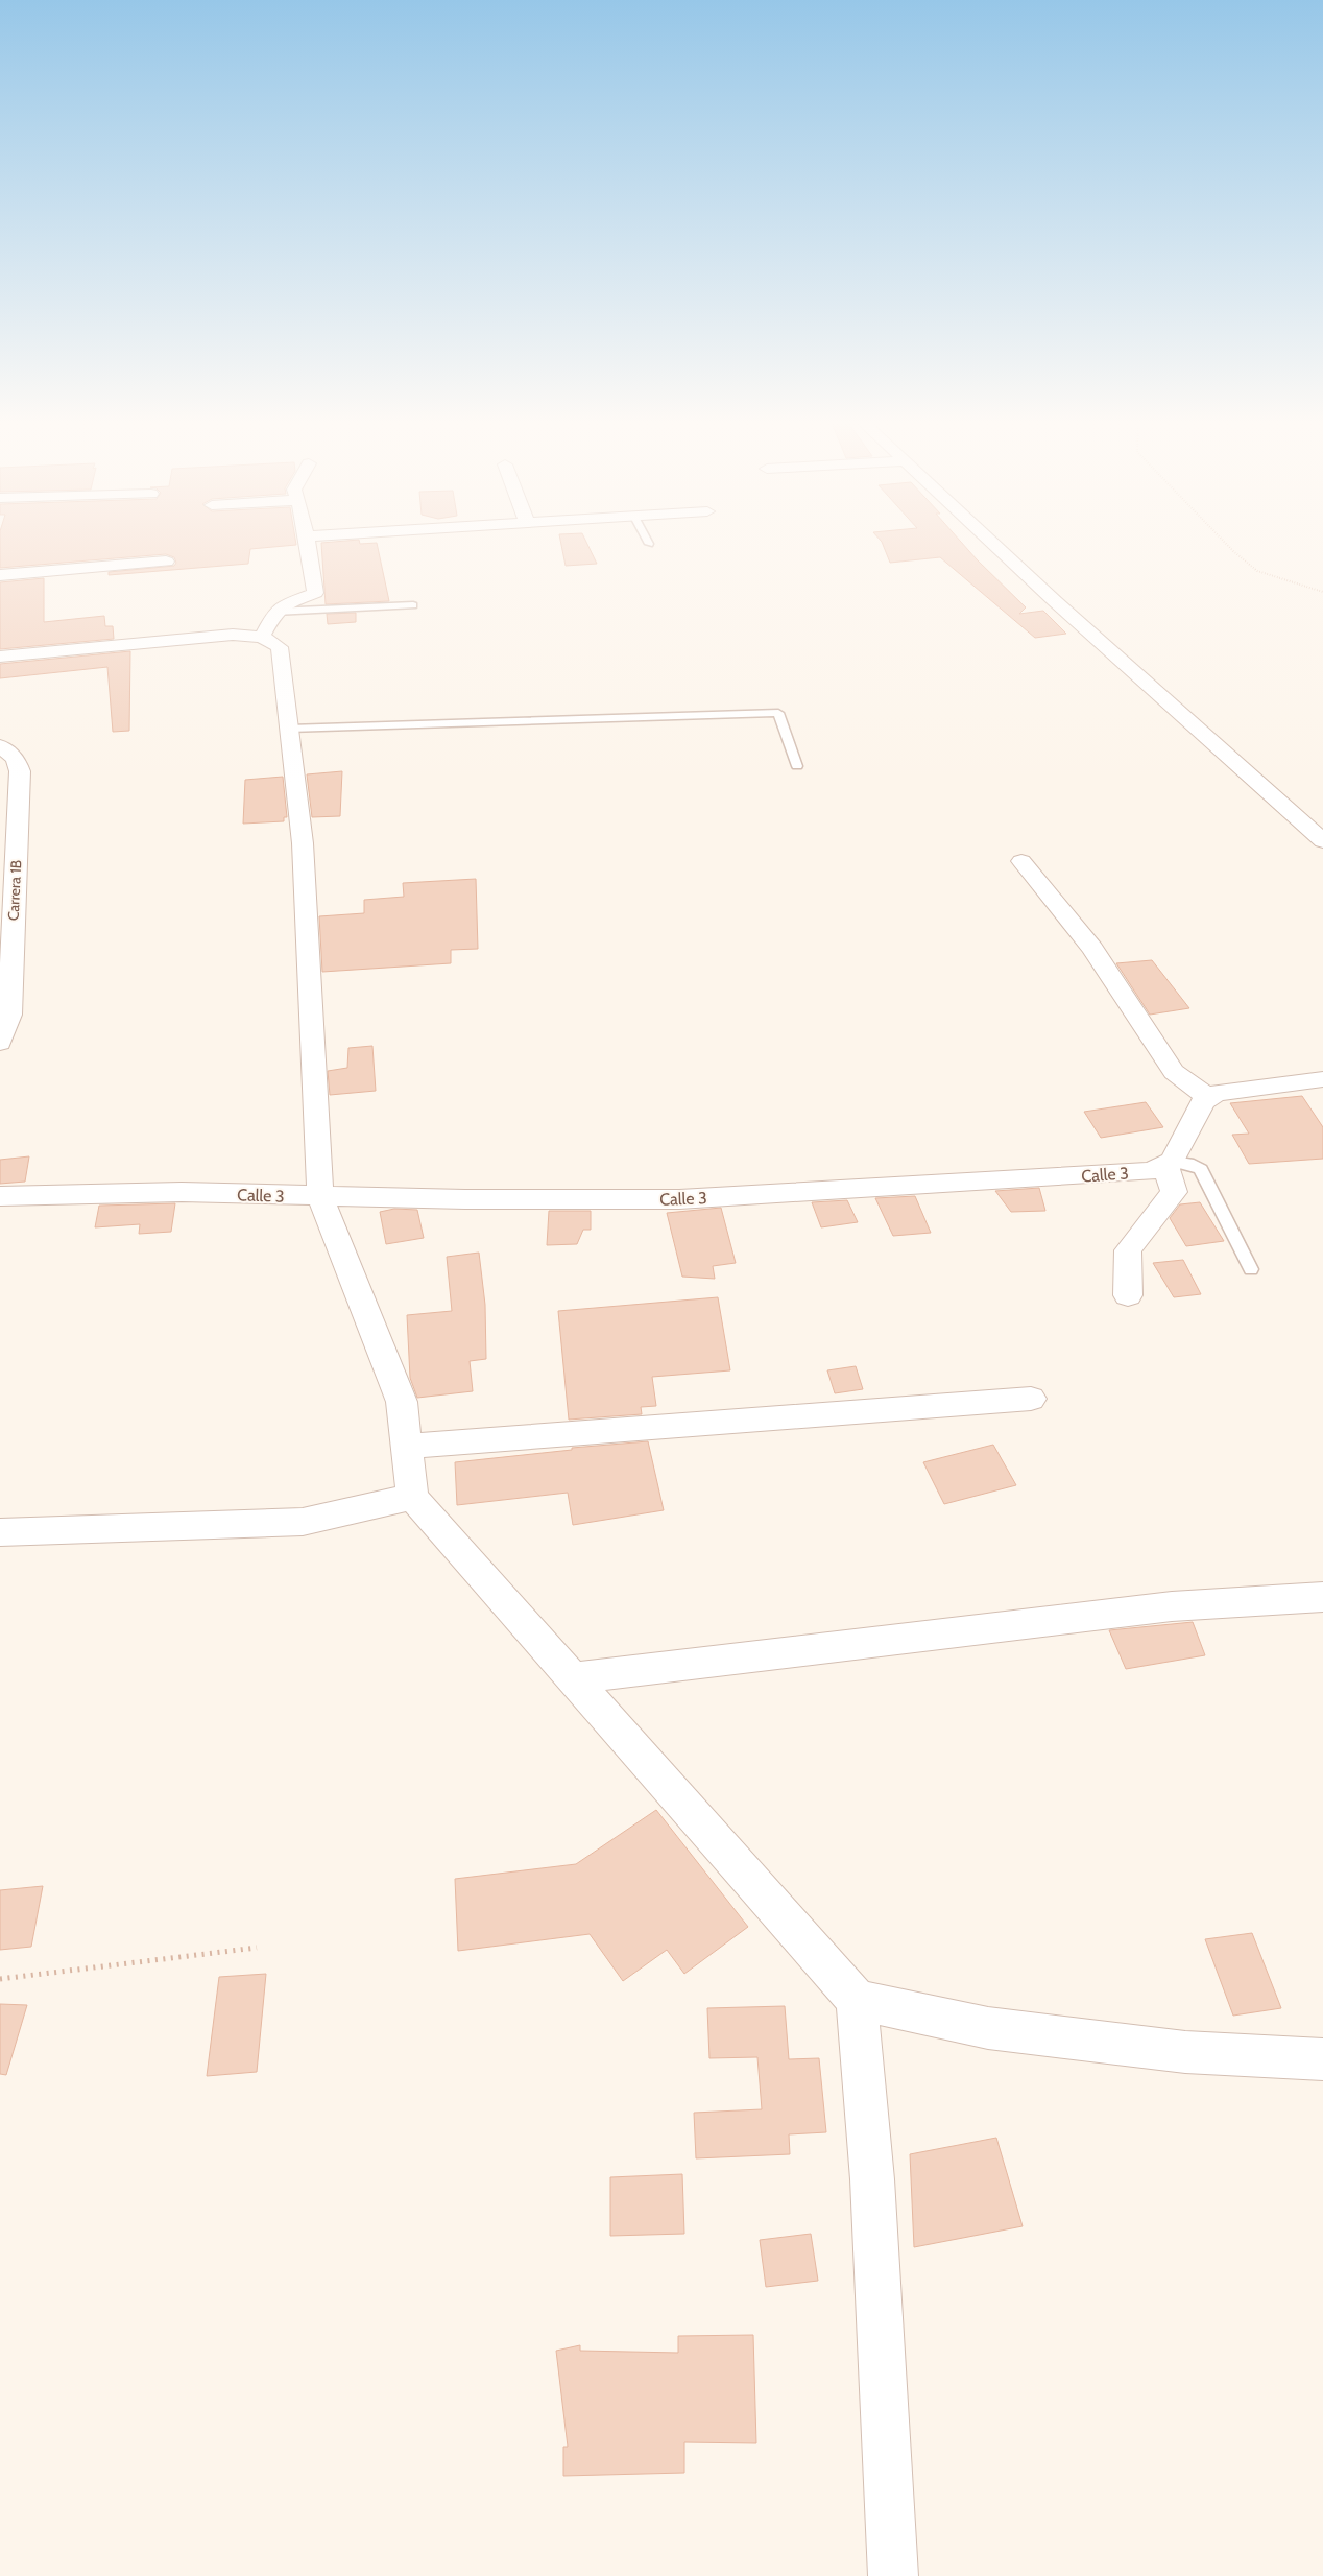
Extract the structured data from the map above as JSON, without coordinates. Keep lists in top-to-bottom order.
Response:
{
  "streets": {
    "street": ["Carrera 1B", "Calle 3"]
  }
}
